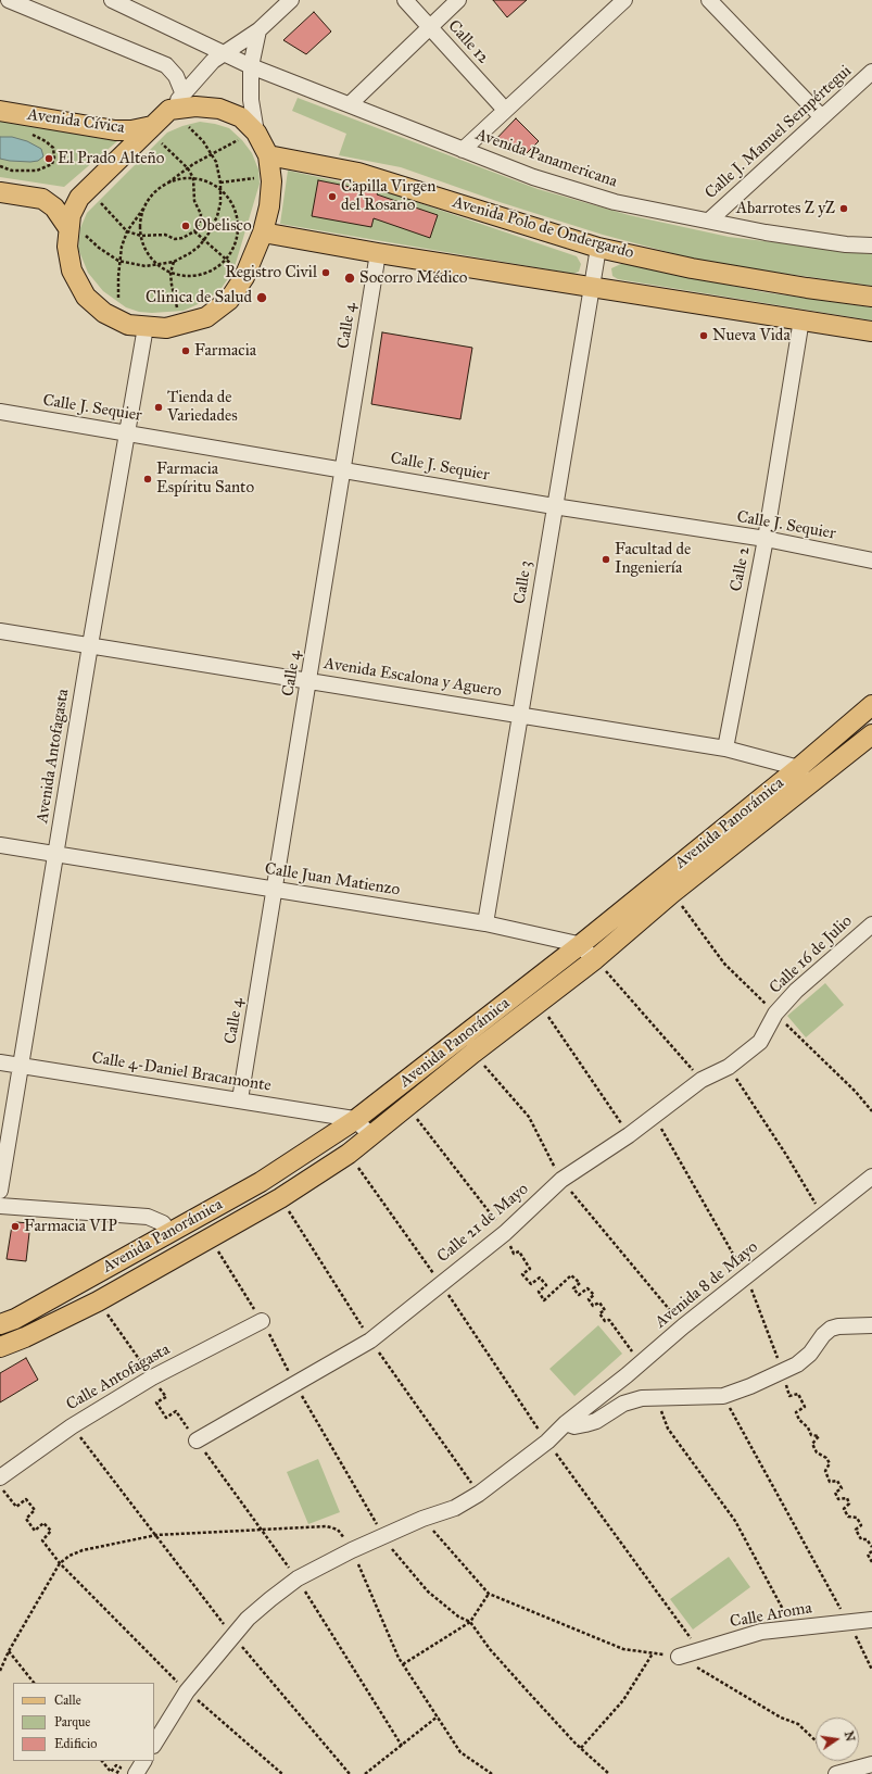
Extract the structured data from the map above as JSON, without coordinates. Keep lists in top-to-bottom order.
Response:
{
  "streets": {
    "main road": ["Avenida Cívica", "Avenida Polo de Ondergardo", "Avenida Panorámica"],
    "street": [
      "Calle 12",
      "Calle J. Manuel Sempértegui",
      "Avenida Panamericana",
      "Calle 4",
      "Calle J. Sequier",
      "Calle 2",
      "Calle 3",
      "Avenida Escalona y Aguero",
      "Avenida Antofagasta",
      "Calle Juan Matienzo",
      "Calle 16 de Julio",
      "Calle 4-Daniel Bracamonte",
      "Calle 21 de Mayo",
      "Avenida 8 de Mayo",
      "Calle Antofagasta",
      "Calle Aroma"
    ]
  },
  "crossings": [
    ["Calle J. Manuel Sempértegui", "Avenida Panamericana"],
    ["Avenida Polo de Ondergardo", "Calle 3"],
    ["Calle 4", "Calle J. Sequier"],
    ["Calle 4", "Avenida Escalona y Aguero"],
    ["Calle 4", "Calle Juan Matienzo"],
    ["Calle 4", "Calle 4-Daniel Bracamonte"],
    ["Calle J. Sequier", "Calle 2"],
    ["Calle J. Sequier", "Calle 3"],
    ["Calle J. Sequier", "Avenida Antofagasta"],
    ["Calle 2", "Avenida Escalona y Aguero"],
    ["Calle 3", "Avenida Escalona y Aguero"],
    ["Calle 3", "Calle Juan Matienzo"],
    ["Avenida Escalona y Aguero", "Avenida Antofagasta"],
    ["Avenida Escalona y Aguero", "Avenida Panorámica"],
    ["Avenida Antofagasta", "Calle Juan Matienzo"],
    ["Avenida Antofagasta", "Calle 4-Daniel Bracamonte"],
    ["Avenida Panorámica", "Calle Juan Matienzo"],
    ["Avenida Panorámica", "Calle 4-Daniel Bracamonte"],
    ["Calle 16 de Julio", "Calle 21 de Mayo"]
  ],
  "places": [
    "El Prado Alteño",
    "Capilla Virgen del Rosario",
    "Abarrotes Z yZ",
    "Obelisco",
    "Registro Civil",
    "Socorro Médico",
    "Clinica de Salud",
    "Nueva Vida",
    "Farmacia",
    "Tienda de Variedades",
    "Farmacia Espíritu Santo",
    "Facultad de Ingeniería",
    "Farmacia VIP"
  ],
  "legend": ["Calle", "Parque", "Edificio"],
  "north": "right"
}
